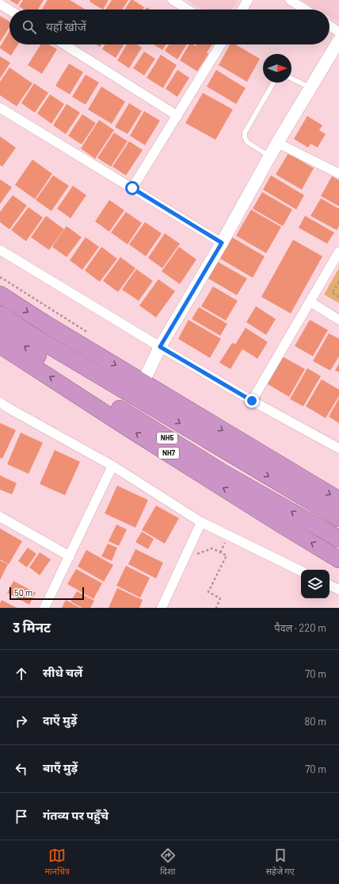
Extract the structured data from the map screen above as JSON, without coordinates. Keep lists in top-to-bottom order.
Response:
{
  "streets": {
    "highway": ["NH5", "NH7"]
  },
  "crossings": [
    ["NH5", "NH7"]
  ],
  "scale_bar": "50 m",
  "north": "right",
  "page": {
    "search": "यहाँ खोजें",
    "scale": "50 m",
    "heading": ["3 मिनट", "पैदल · 220 m"],
    "list": [
      ["सीधे चलें", "70 m"],
      ["दाएँ मुड़ें", "80 m"],
      ["बाएँ मुड़ें", "70 m"],
      "गंतव्य पर पहुँचे"
    ],
    "nav": ["मानचित्र", "दिशा", "सहेजे गए"]
  }
}
